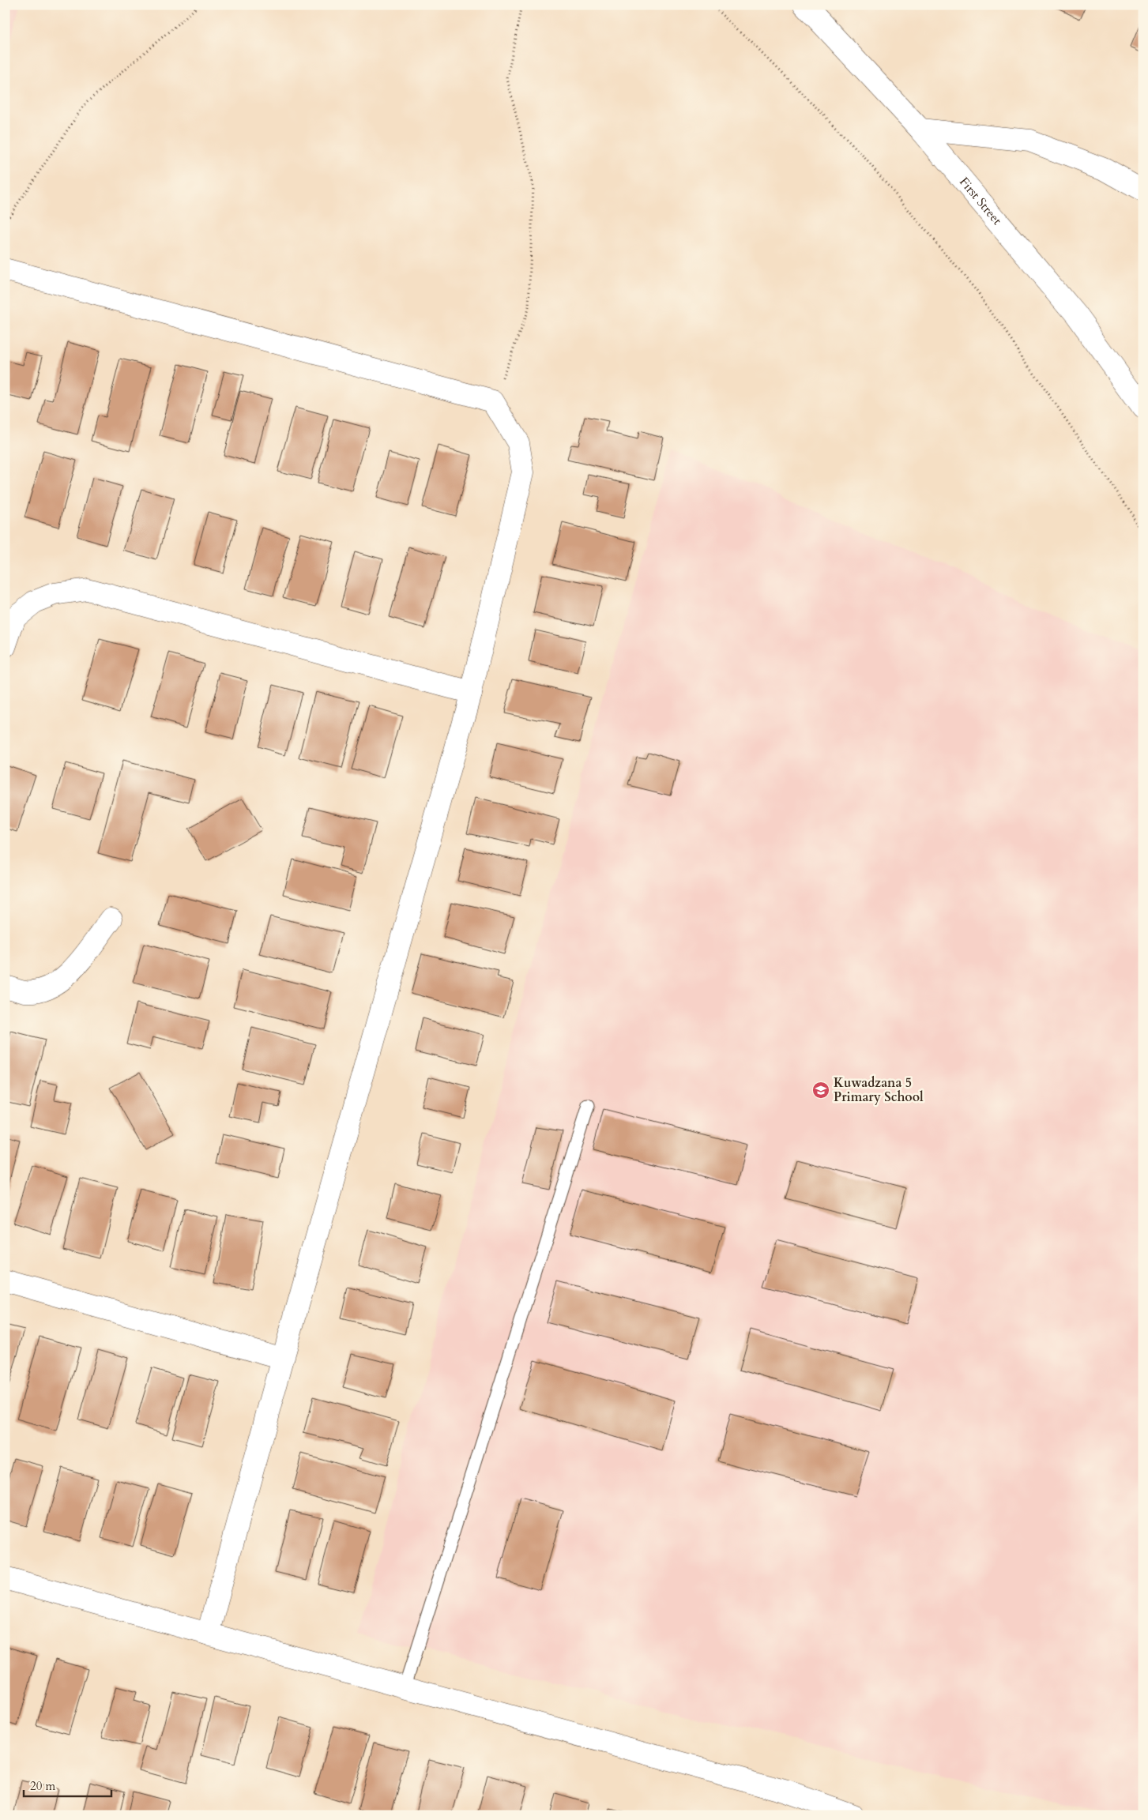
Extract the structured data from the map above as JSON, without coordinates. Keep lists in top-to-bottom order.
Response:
{
  "streets": {
    "street": ["First Street"]
  },
  "places": {
    "school or university": ["Kuwadzana 5 Primary School"]
  },
  "scale_bar": "20 m"
}
